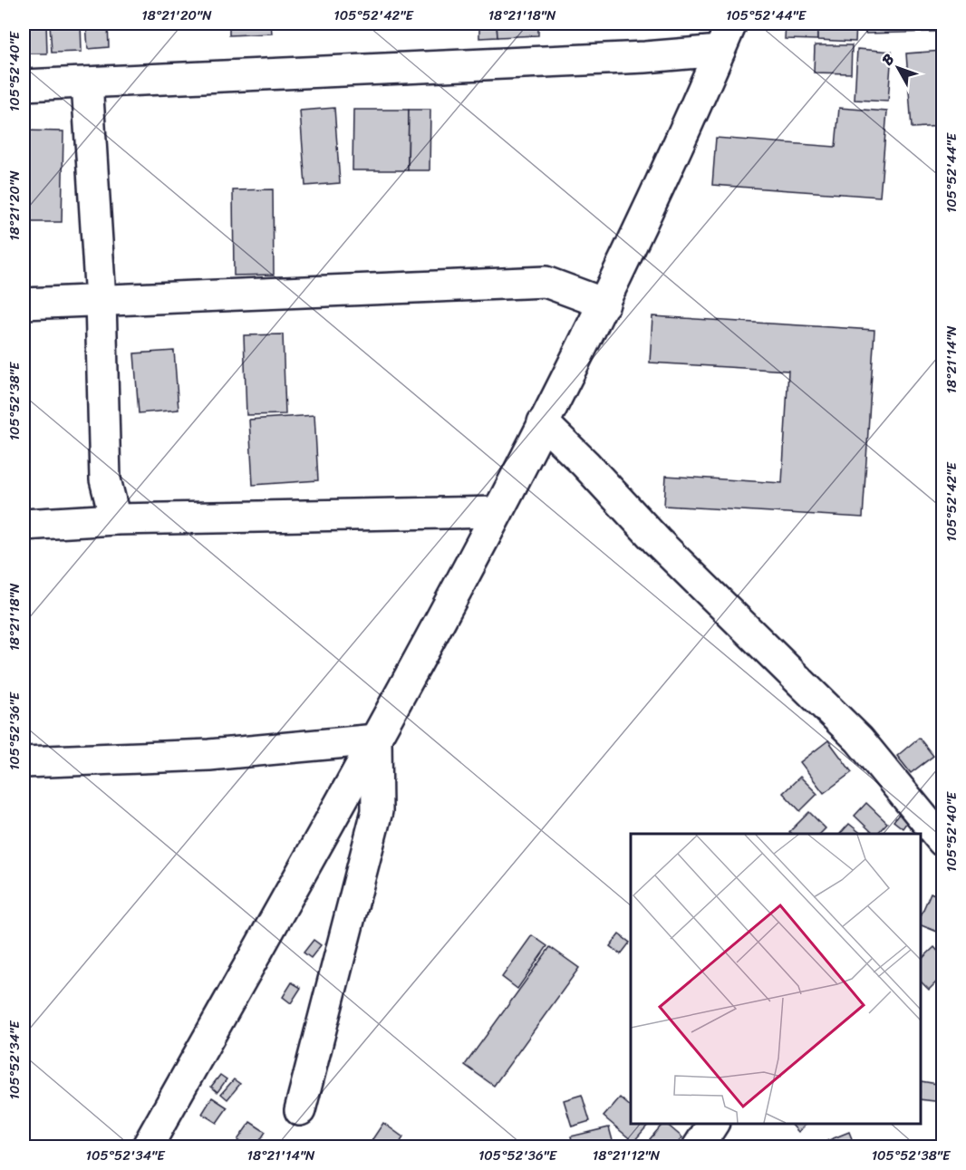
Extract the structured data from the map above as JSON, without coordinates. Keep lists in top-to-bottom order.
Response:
{
  "north": "top left",
  "coordinates": [
    "18°21'20\"N",
    "105°52'42\"E",
    "18°21'18\"N",
    "105°52'44\"E",
    "105°52'40\"E",
    "18°21'14\"N",
    "105°52'38\"E",
    "105°52'36\"E",
    "105°52'34\"E",
    "18°21'12\"N"
  ]
}
